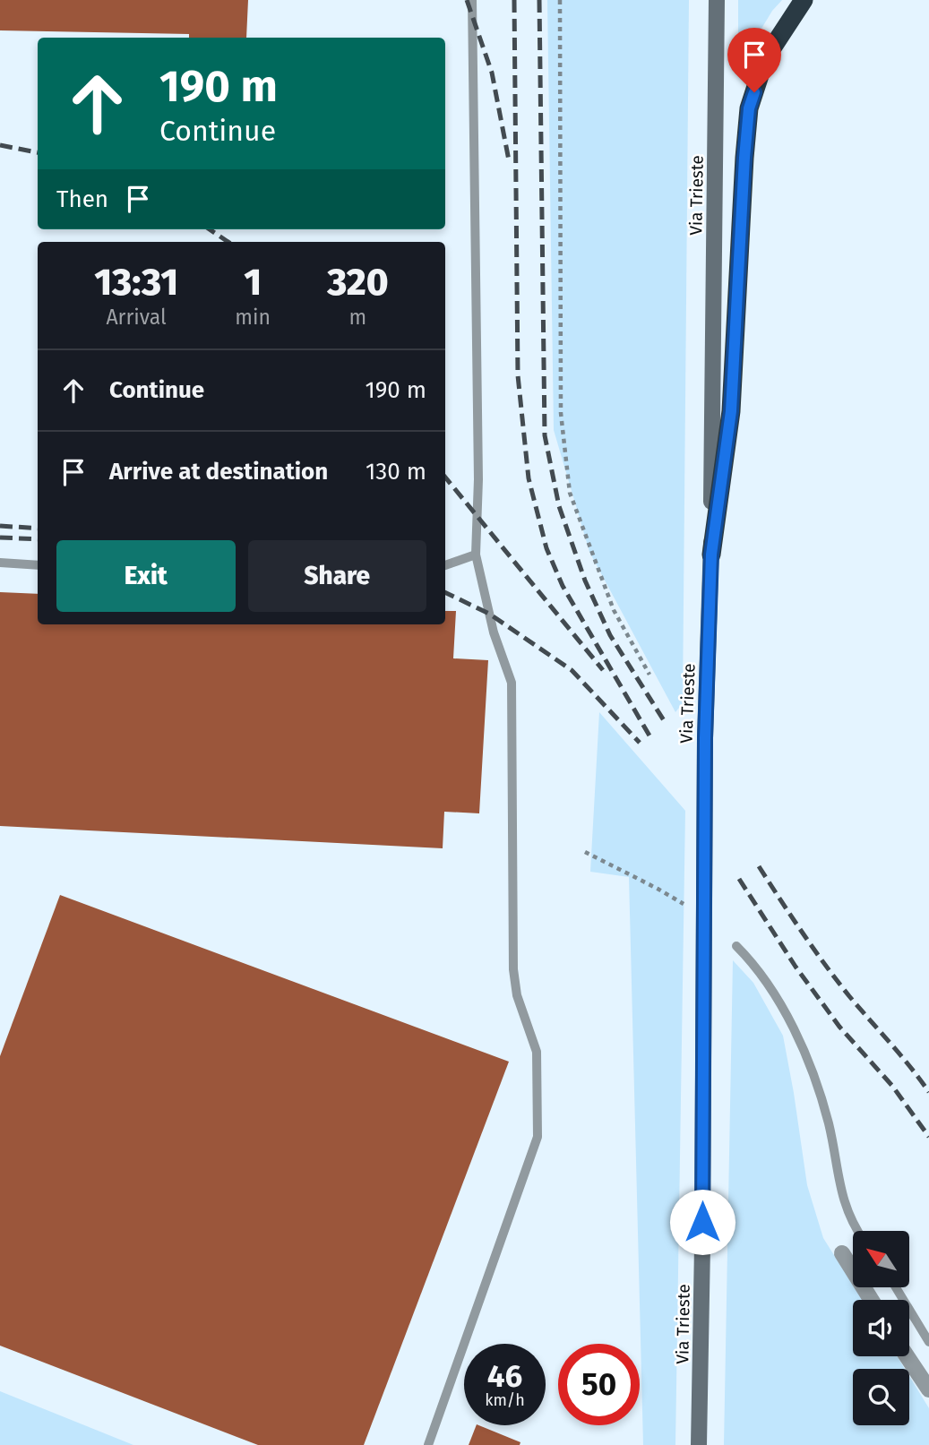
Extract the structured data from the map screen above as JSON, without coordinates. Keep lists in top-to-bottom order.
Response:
{
  "streets": {
    "main road": ["Via Trieste"]
  },
  "north": "top left",
  "page": {
    "turn": ["190 m", "Continue"],
    "then": "Then",
    "eta": [
      "13:31",
      "Arrival",
      "1",
      "min",
      "320",
      "m"
    ],
    "list": [
      {
        "name": "Continue",
        "value": "190 m"
      },
      {
        "name": "Arrive at destination",
        "value": "130 m"
      }
    ],
    "buttons": ["Exit", "Share"],
    "speed": "46 km/h",
    "limit": "50"
  }
}
